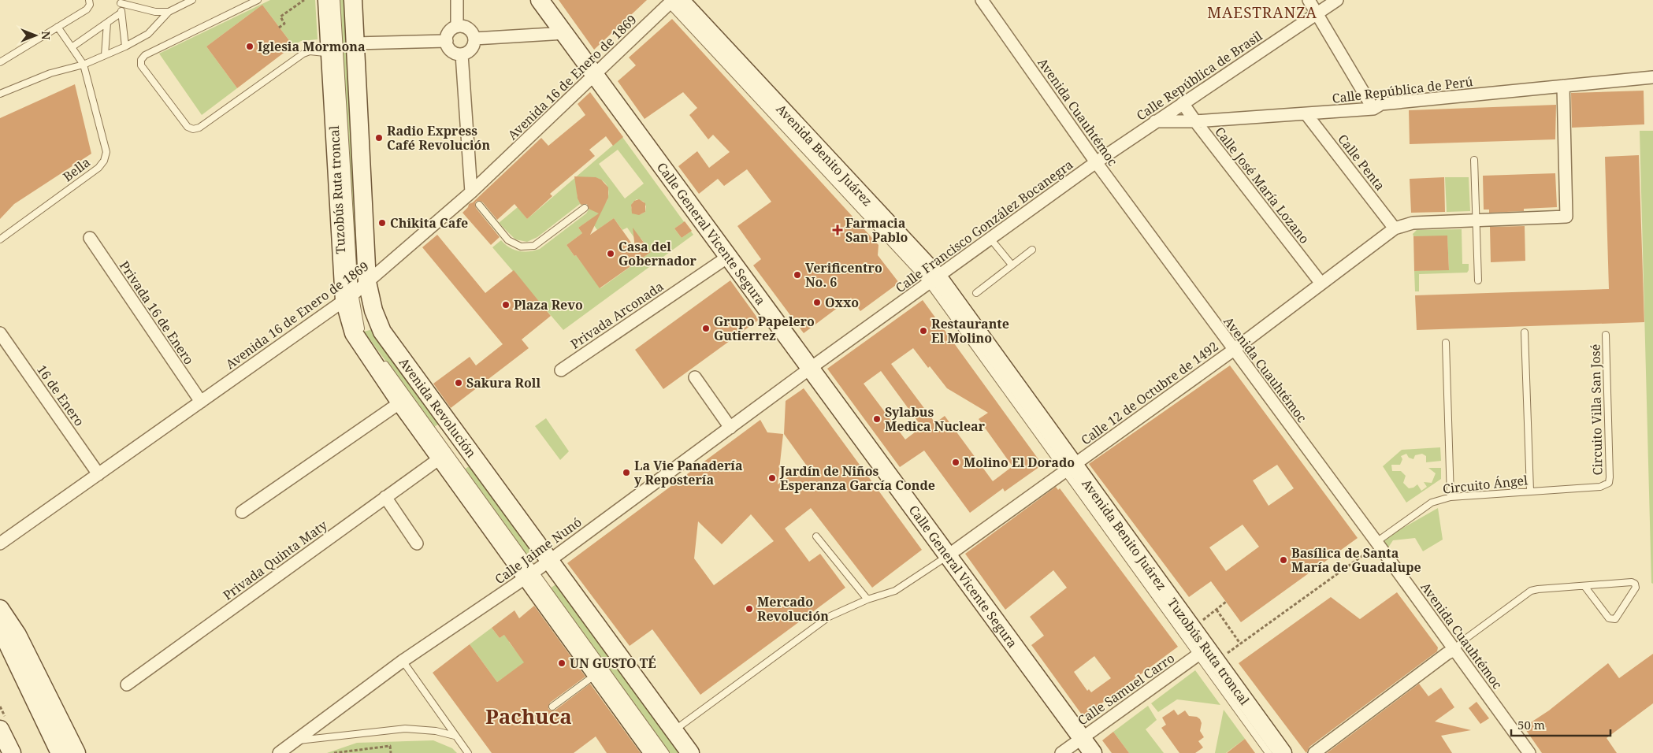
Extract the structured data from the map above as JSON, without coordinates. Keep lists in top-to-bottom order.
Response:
{
  "streets": {
    "main road": ["Avenida Benito Juárez", "Calle General Vicente Segura", "Avenida Revolución"],
    "street": [
      "Calle República de Brasil",
      "Avenida 16 de Enero de 1869",
      "Calle República de Perú",
      "Avenida Cuauhtémoc",
      "Calle Penta",
      "Calle José María Lozano",
      "Calle Francisco González Bocanegra",
      "Privada 16 de Enero",
      "Privada Arconada",
      "Calle 12 de Octubre de 1492",
      "16 de Enero",
      "Calle Jaime Nunó",
      "Privada Quinta Maty",
      "Calle Samuel Carro"
    ],
    "lane": [
      "Bella",
      "Tuzobús Ruta troncal",
      "Circuito Villa San José",
      "Circuito Ángel"
    ]
  },
  "crossings": [
    ["Calle República de Brasil", "Calle República de Perú"],
    ["Calle República de Brasil", "Avenida Cuauhtémoc"],
    ["Calle República de Brasil", "Calle José María Lozano"],
    ["Calle República de Brasil", "Calle Francisco González Bocanegra"],
    ["Avenida 16 de Enero de 1869", "Avenida Benito Juárez"],
    ["Avenida 16 de Enero de 1869", "Tuzobús Ruta troncal"],
    ["Avenida 16 de Enero de 1869", "Calle General Vicente Segura"],
    ["Avenida 16 de Enero de 1869", "Privada 16 de Enero"],
    ["Avenida 16 de Enero de 1869", "16 de Enero"],
    ["Avenida 16 de Enero de 1869", "Avenida Revolución"],
    ["Calle República de Perú", "Calle Penta"],
    ["Calle República de Perú", "Calle José María Lozano"],
    ["Calle República de Perú", "Calle 12 de Octubre de 1492"],
    ["Avenida Cuauhtémoc", "Calle Francisco González Bocanegra"],
    ["Avenida Cuauhtémoc", "Calle 12 de Octubre de 1492"],
    ["Avenida Cuauhtémoc", "Circuito Ángel"],
    ["Avenida Benito Juárez", "Tuzobús Ruta troncal"],
    ["Avenida Benito Juárez", "Calle Francisco González Bocanegra"],
    ["Avenida Benito Juárez", "Calle 12 de Octubre de 1492"],
    ["Avenida Benito Juárez", "Calle Samuel Carro"],
    ["Calle Penta", "Calle 12 de Octubre de 1492"],
    ["Calle José María Lozano", "Calle 12 de Octubre de 1492"],
    ["Tuzobús Ruta troncal", "Avenida Revolución"],
    ["Tuzobús Ruta troncal", "Calle Samuel Carro"],
    ["Calle Francisco González Bocanegra", "Calle General Vicente Segura"],
    ["Calle Francisco González Bocanegra", "Calle Jaime Nunó"],
    ["Calle General Vicente Segura", "Privada Arconada"],
    ["Calle General Vicente Segura", "Calle 12 de Octubre de 1492"],
    ["Calle General Vicente Segura", "Calle Jaime Nunó"],
    ["Calle General Vicente Segura", "Calle Samuel Carro"],
    ["Calle 12 de Octubre de 1492", "Avenida Revolución"],
    ["Avenida Revolución", "Calle Jaime Nunó"],
    ["Avenida Revolución", "Privada Quinta Maty"],
    ["Circuito Villa San José", "Circuito Ángel"]
  ],
  "districts": ["MAESTRANZA", "Pachuca"],
  "places": {
    "other": [
      "Iglesia Mormona",
      "Radio Express Café Revolución",
      "Chikita Cafe",
      "Casa del Gobernador",
      "Verificentro No. 6",
      "Oxxo",
      "Plaza Revo",
      "Grupo Papelero Gutierrez",
      "Restaurante El Molino",
      "Sakura Roll",
      "Sylabus Medica Nuclear",
      "Molino El Dorado",
      "La Vie Panadería y Repostería",
      "Jardín de Niños Esperanza García Conde",
      "Basílica de Santa María de Guadalupe",
      "Mercado Revolución",
      "UN GUSTO TÉ"
    ],
    "health": ["Farmacia San Pablo"]
  },
  "scale_bar": "50 m",
  "north": "right"
}
